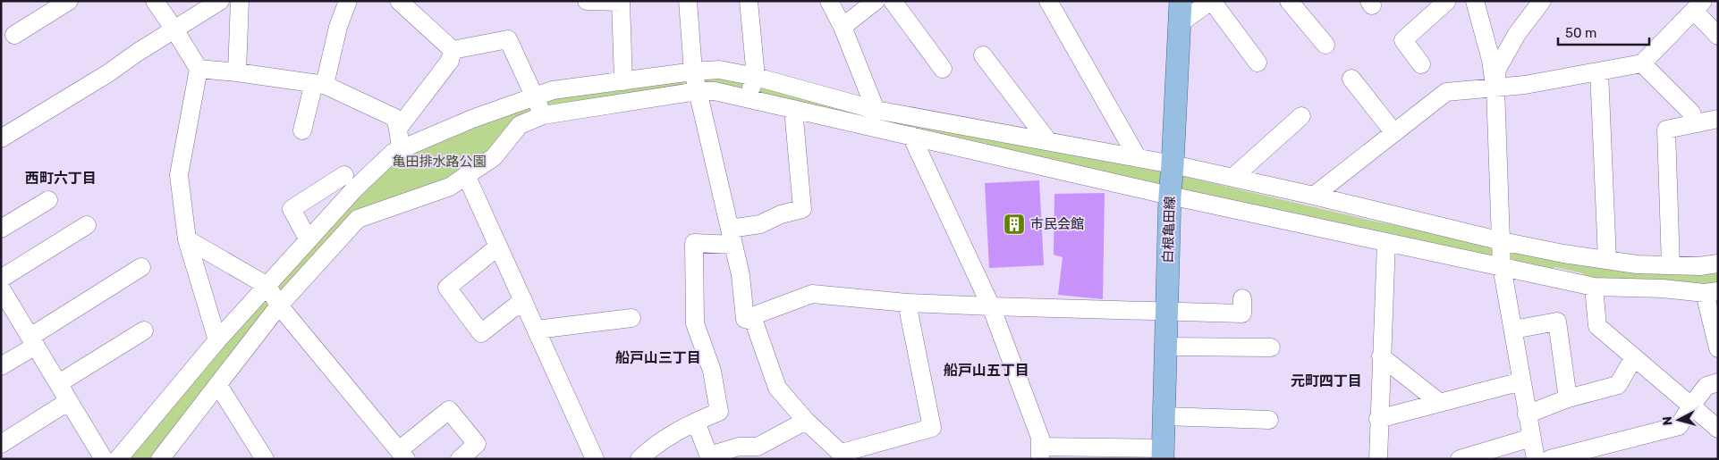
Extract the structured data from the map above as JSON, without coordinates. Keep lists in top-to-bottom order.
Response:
{
  "streets": {
    "main road": ["白根亀田線"]
  },
  "districts": [
    "西町六丁目",
    "船戸山三丁目",
    "船戸山五丁目",
    "元町四丁目"
  ],
  "parks": ["亀田排水路公園"],
  "places": {
    "building": ["市民会館"]
  },
  "scale_bar": "50 m",
  "north": "left"
}
